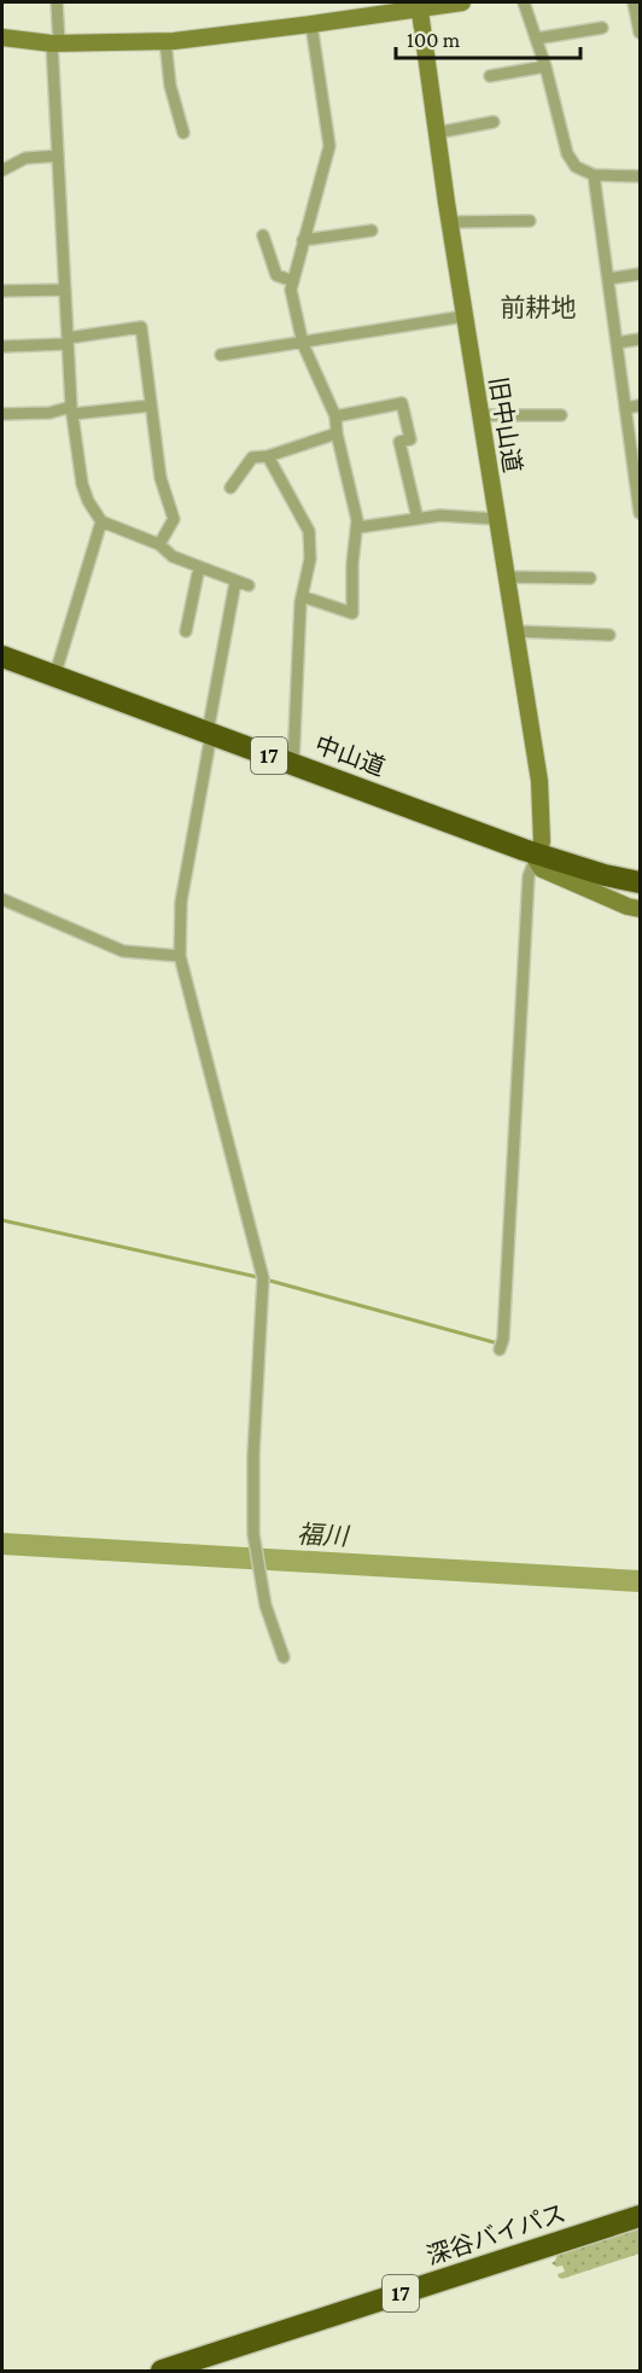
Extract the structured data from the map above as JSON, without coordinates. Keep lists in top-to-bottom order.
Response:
{
  "streets": {
    "highway": ["17", "中山道", "深谷バイパス"],
    "street": ["旧中山道"]
  },
  "crossings": [
    ["旧中山道", "中山道"]
  ],
  "districts": ["前耕地"],
  "water": ["福川"],
  "scale_bar": "100 m"
}
